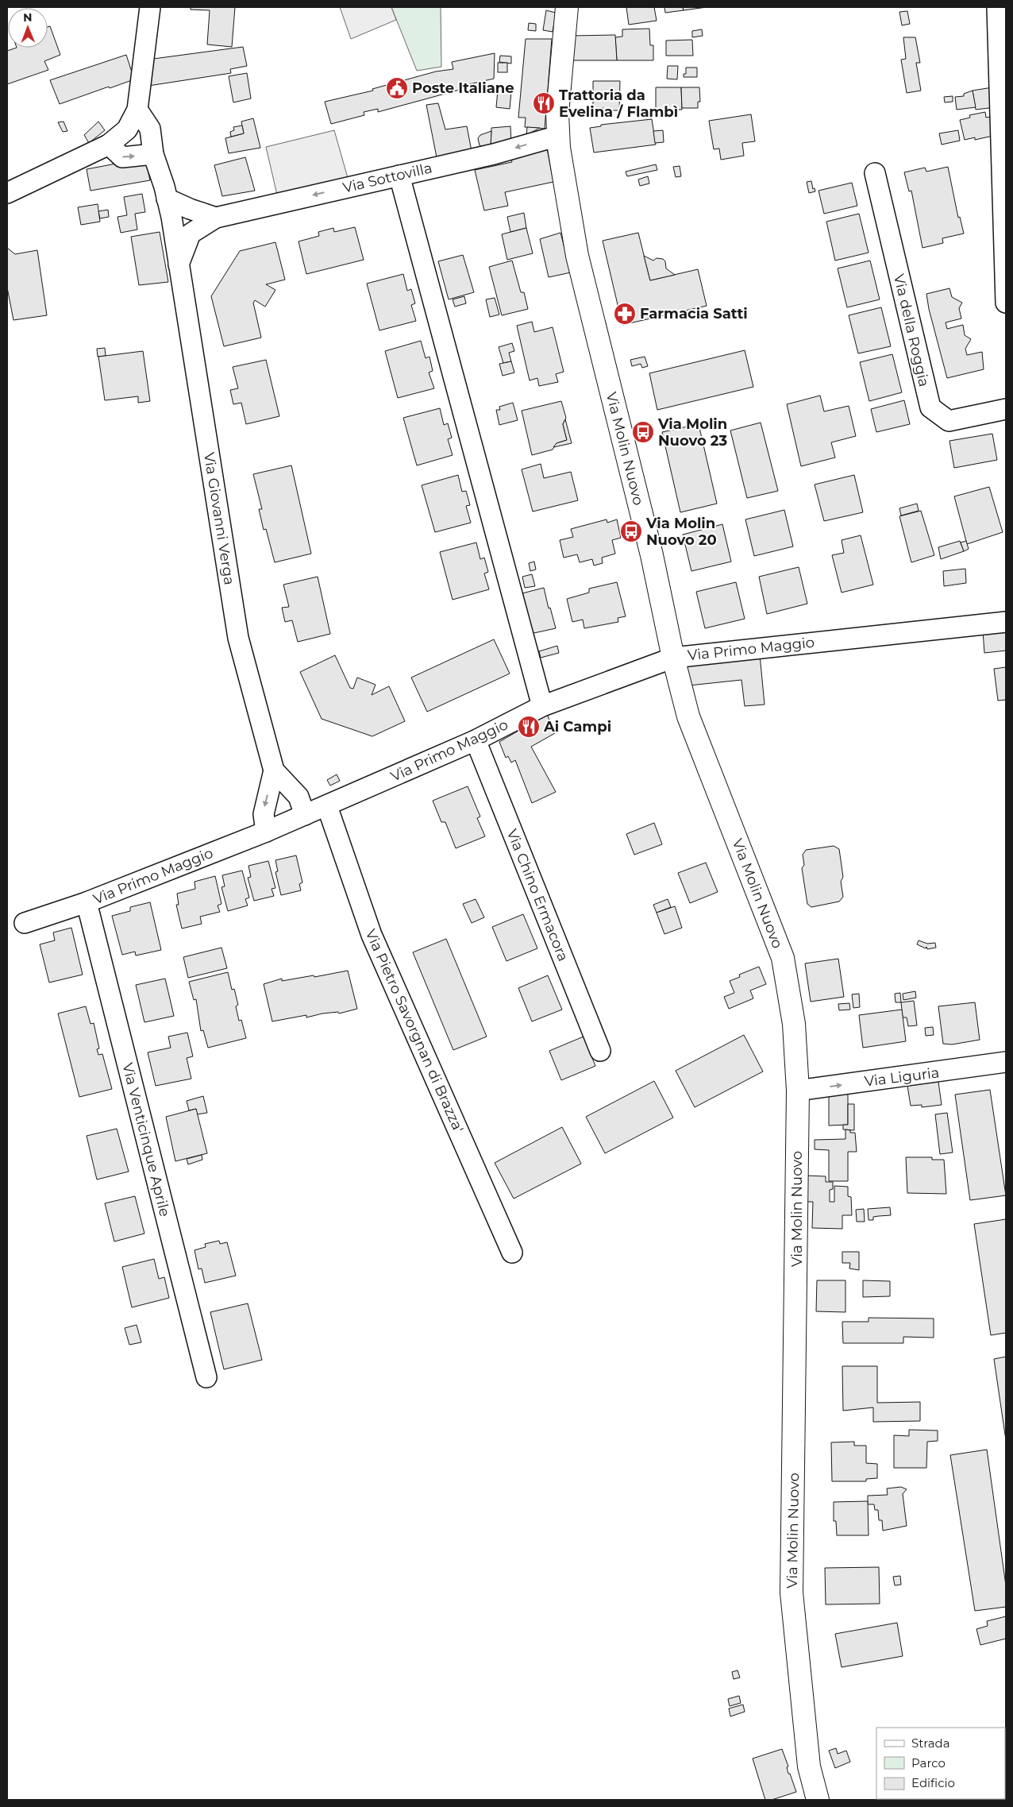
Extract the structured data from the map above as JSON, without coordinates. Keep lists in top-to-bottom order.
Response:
{
  "streets": {
    "main road": ["Via Molin Nuovo"],
    "street": [
      "Via Sottovilla",
      "Via della Roggia",
      "Via Giovanni Verga",
      "Via Primo Maggio",
      "Via Chino Ermacora",
      "Via Pietro Savorgnan di Brazza'",
      "Via Liguria",
      "Via Venticinque Aprile"
    ]
  },
  "crossings": [
    ["Via Sottovilla", "Via Molin Nuovo"],
    ["Via Sottovilla", "Via Giovanni Verga"],
    ["Via Molin Nuovo", "Via Primo Maggio"],
    ["Via Molin Nuovo", "Via Liguria"],
    ["Via Giovanni Verga", "Via Primo Maggio"],
    ["Via Primo Maggio", "Via Chino Ermacora"],
    ["Via Primo Maggio", "Via Pietro Savorgnan di Brazza'"],
    ["Via Primo Maggio", "Via Venticinque Aprile"]
  ],
  "one_way": ["Via Sottovilla", "Via Liguria"],
  "places": {
    "public building": ["Poste Italiane"],
    "restaurant": ["Trattoria da Evelina / Flambì", "Ai Campi"],
    "pharmacy": ["Farmacia Satti"],
    "bus stop": ["Via Molin Nuovo 23", "Via Molin Nuovo 20"]
  },
  "legend": ["Strada", "Parco", "Edificio"],
  "north": "top"
}
